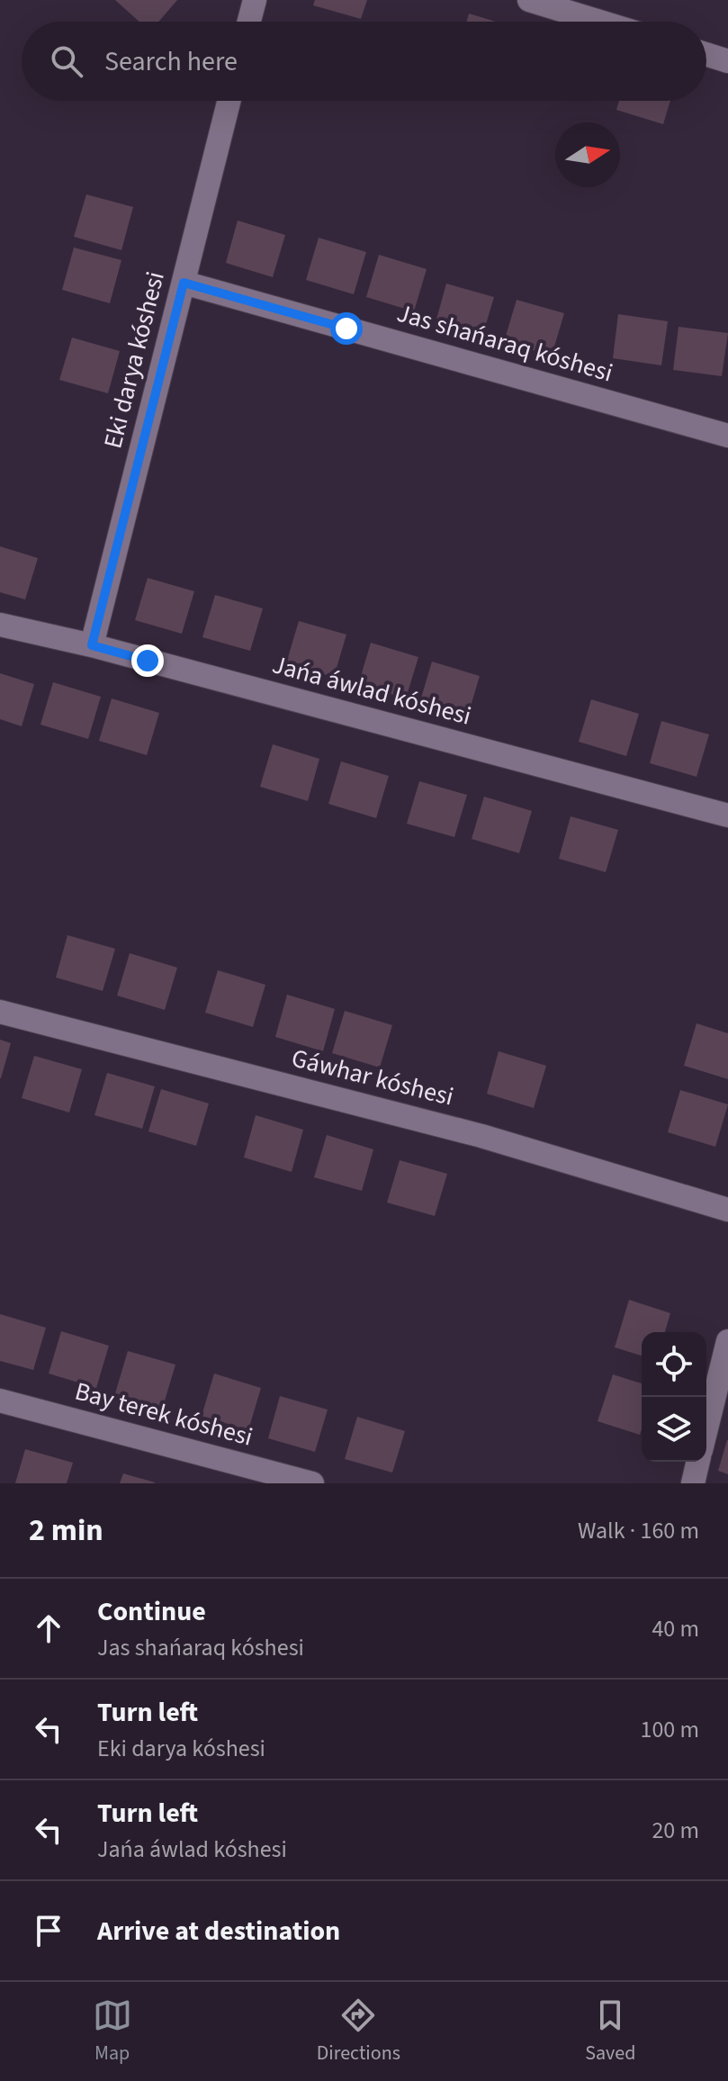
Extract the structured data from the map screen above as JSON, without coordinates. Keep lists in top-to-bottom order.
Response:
{
  "streets": {
    "street": [
      "Jas shańaraq kóshesi",
      "Eki darya kóshesi",
      "Jańa áwlad kóshesi",
      "Gáwhar kóshesi",
      "Bay terek kóshesi"
    ]
  },
  "crossings": [
    ["Jas shańaraq kóshesi", "Eki darya kóshesi"],
    ["Eki darya kóshesi", "Jańa áwlad kóshesi"]
  ],
  "north": "right",
  "page": {
    "search": "Search here",
    "heading": ["2 min", "Walk · 160 m"],
    "list": [
      ["Continue", "Jas shańaraq kóshesi", "40 m"],
      ["Turn left", "Eki darya kóshesi", "100 m"],
      ["Turn left", "Jańa áwlad kóshesi", "20 m"],
      "Arrive at destination"
    ],
    "nav": ["Map", "Directions", "Saved"]
  }
}
